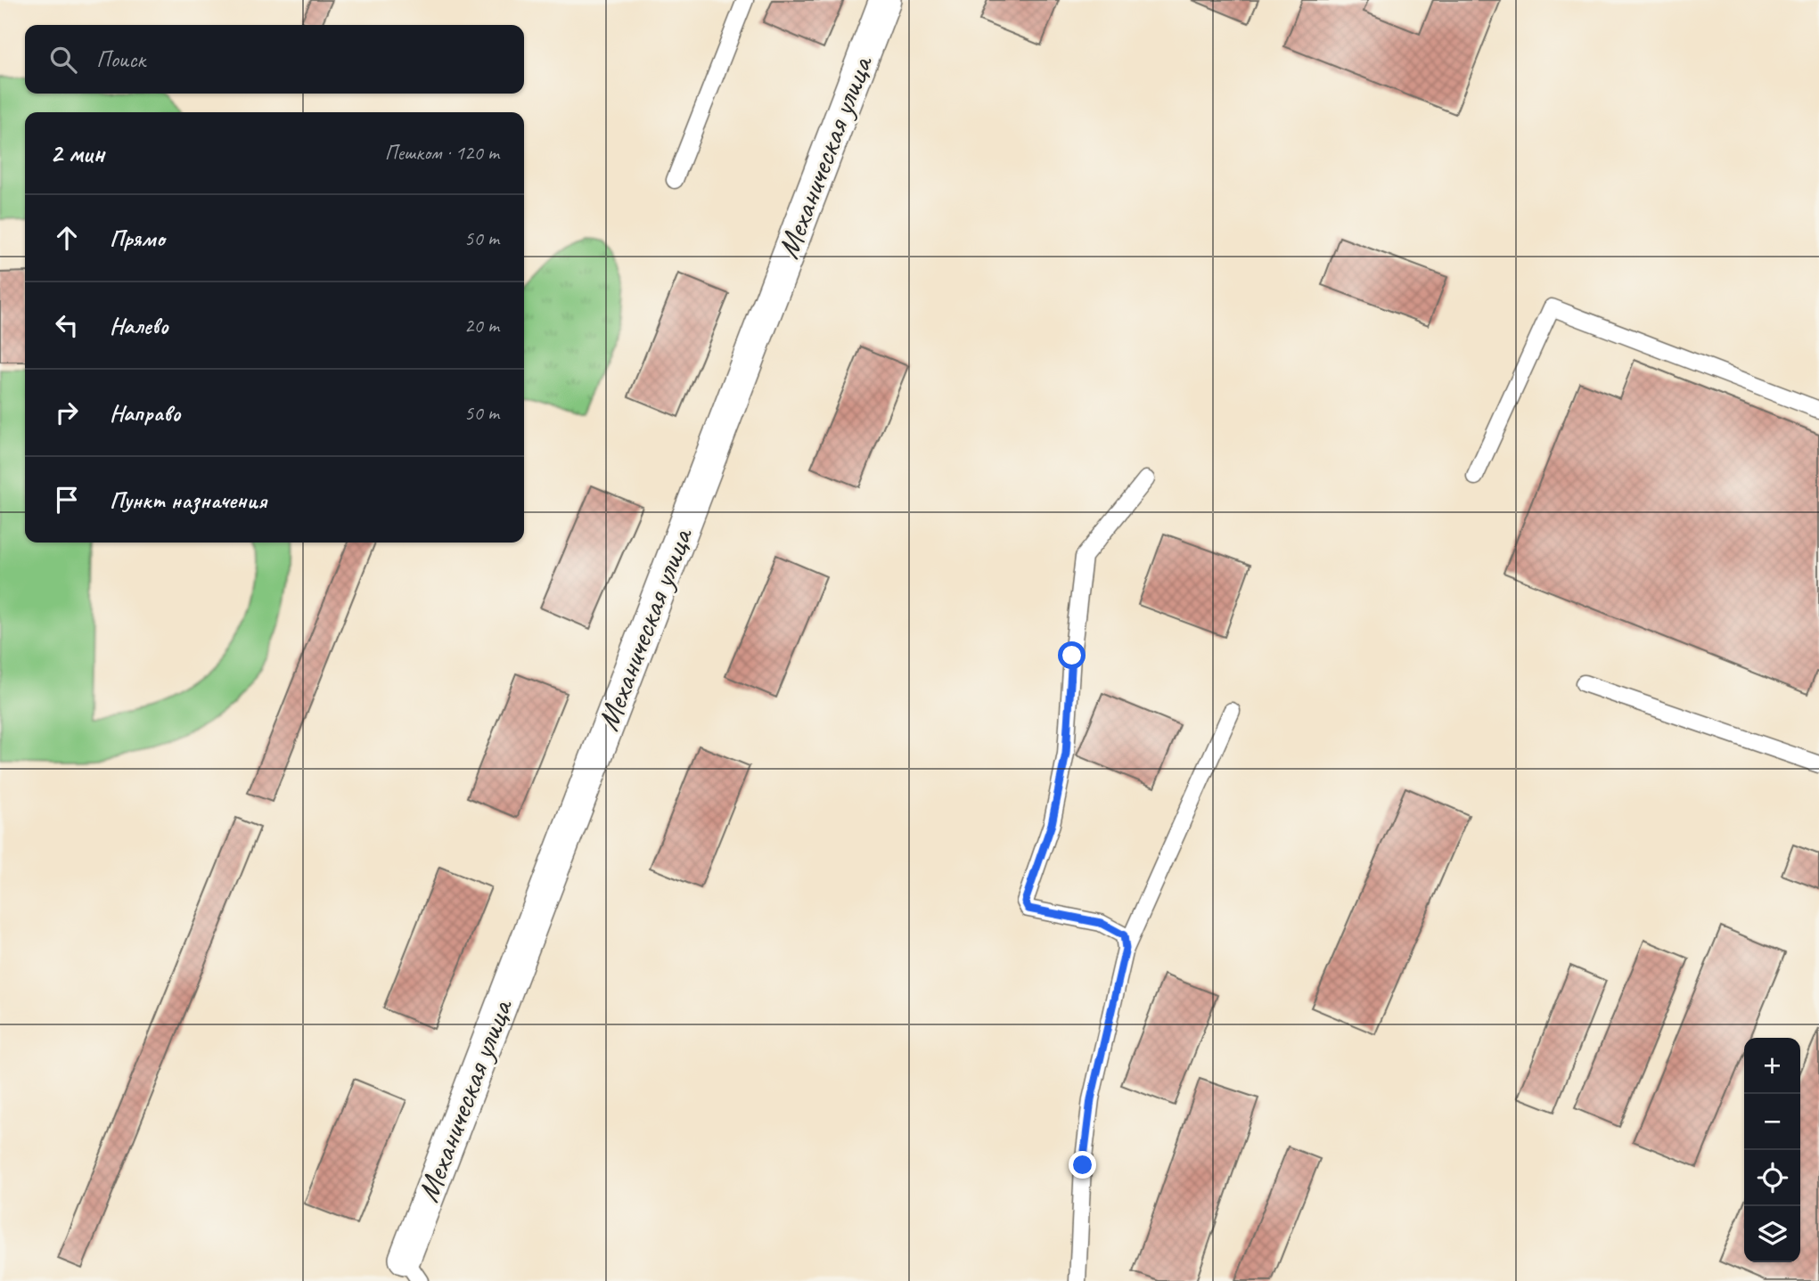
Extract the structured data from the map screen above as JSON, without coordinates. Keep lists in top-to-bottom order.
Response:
{
  "streets": {
    "street": ["Механическая улица"]
  },
  "page": {
    "search": "Поиск",
    "heading": ["2 мин", "Пешком · 120 m"],
    "list": [
      ["Прямо", "50 m"],
      ["Налево", "20 m"],
      ["Направо", "50 m"],
      "Пункт назначения"
    ],
    "map_buttons": ["+", "−"]
  }
}
